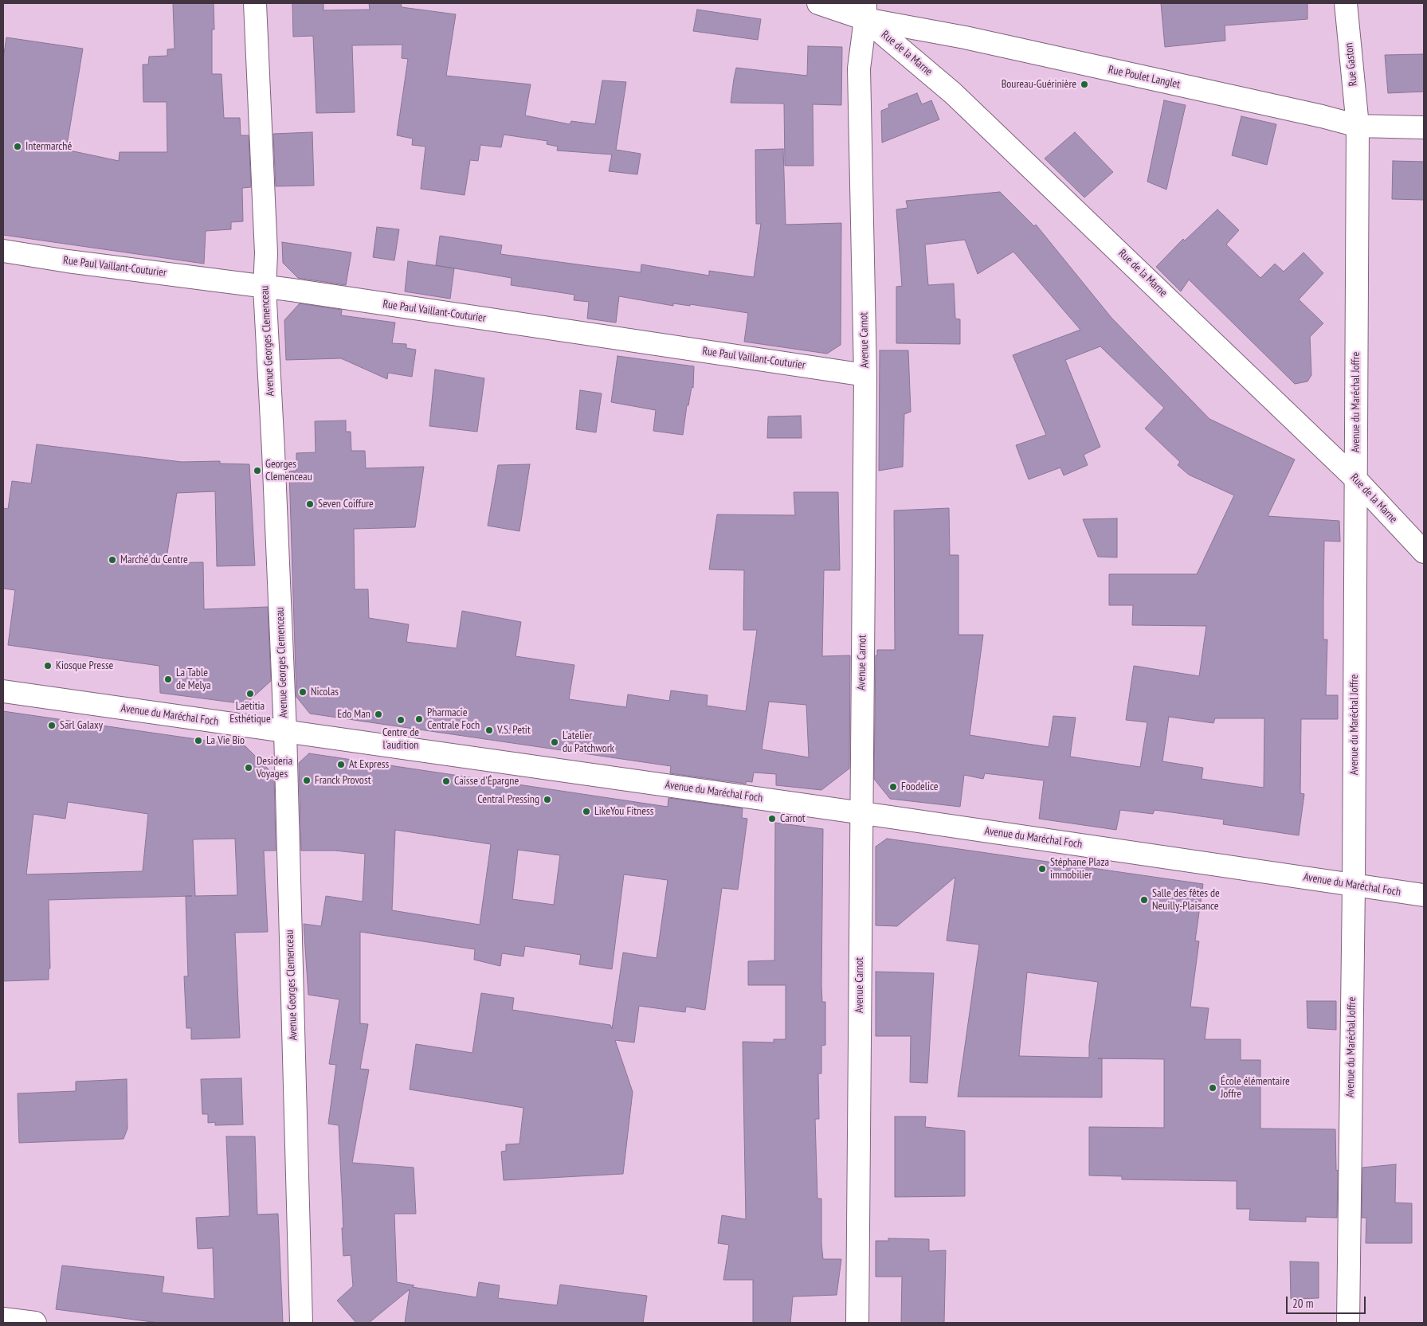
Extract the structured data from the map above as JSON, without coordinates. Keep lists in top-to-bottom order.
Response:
{
  "streets": {
    "street": [
      "Rue de la Marne",
      "Rue Gaston",
      "Rue Poulet Langlet",
      "Rue Paul Vaillant-Couturier",
      "Avenue Carnot",
      "Avenue Georges Clemenceau",
      "Avenue du Maréchal Joffre",
      "Avenue du Maréchal Foch"
    ]
  },
  "crossings": [
    ["Rue de la Marne", "Rue Poulet Langlet"],
    ["Rue de la Marne", "Avenue Carnot"],
    ["Rue de la Marne", "Avenue du Maréchal Joffre"],
    ["Rue Gaston", "Rue Poulet Langlet"],
    ["Rue Gaston", "Avenue du Maréchal Joffre"],
    ["Rue Poulet Langlet", "Avenue Carnot"],
    ["Rue Poulet Langlet", "Avenue du Maréchal Joffre"],
    ["Rue Paul Vaillant-Couturier", "Avenue Carnot"],
    ["Rue Paul Vaillant-Couturier", "Avenue Georges Clemenceau"],
    ["Avenue Carnot", "Avenue du Maréchal Foch"],
    ["Avenue Georges Clemenceau", "Avenue du Maréchal Foch"],
    ["Avenue du Maréchal Joffre", "Avenue du Maréchal Foch"]
  ],
  "places": [
    "Boureau-Guérinière",
    "Intermarché",
    "Georges Clemenceau",
    "Seven Coiffure",
    "Marché du Centre",
    "Kiosque Presse",
    "La Table de Melya",
    "Nicolas",
    "Laëtitia Esthétique",
    "Edo Man",
    "Pharmacie Centrale Foch",
    "Centre de l'audition",
    "Sarl Galaxy",
    "V.S. Petit",
    "La Vie Bio",
    "L'atelier du Patchwork",
    "At Express",
    "Desideria Voyages",
    "Franck Provost",
    "Caisse d'Épargne",
    "Foodelice",
    "Central Pressing",
    "LikeYou Fitness",
    "Carnot",
    "Stéphane Plaza immobilier",
    "Salle des fêtes de Neuilly-Plaisance",
    "École élémentaire Joffre"
  ],
  "scale_bar": "20 m"
}
